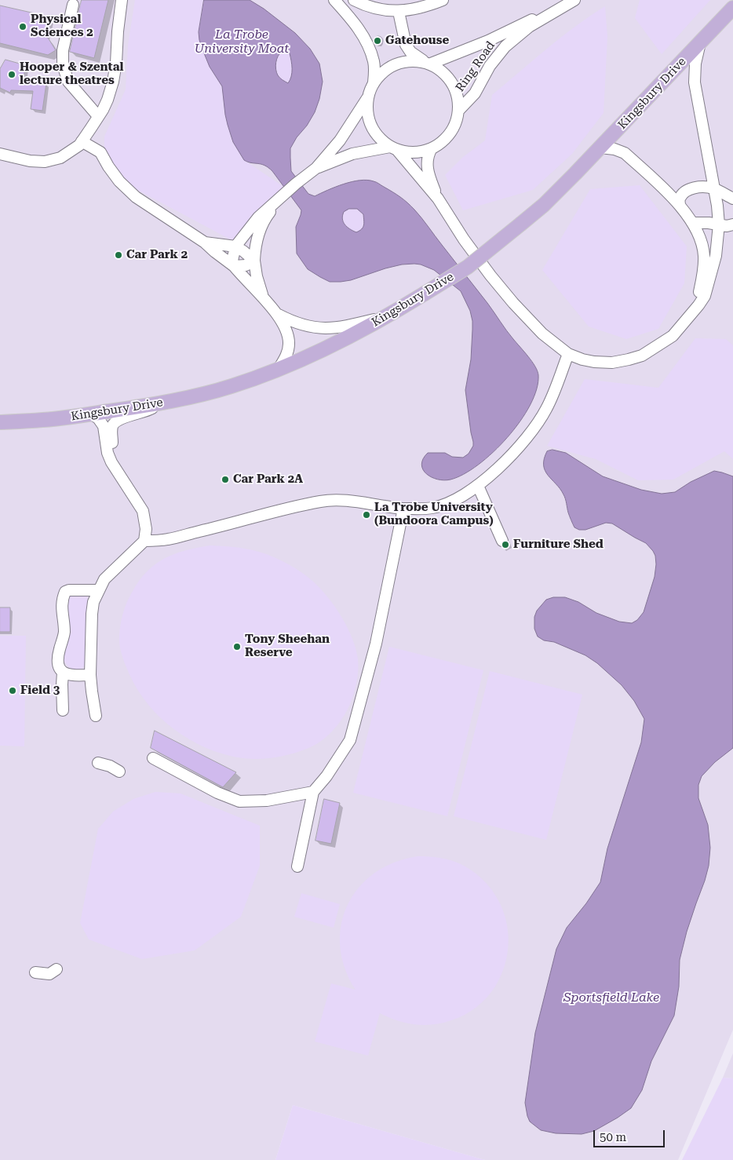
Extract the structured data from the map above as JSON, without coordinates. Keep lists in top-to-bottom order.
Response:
{
  "streets": {
    "main road": ["Kingsbury Drive"],
    "street": ["Ring Road"]
  },
  "water": ["La Trobe University Moat", "Sportsfield Lake"],
  "places": [
    "Physical Sciences 2",
    "Gatehouse",
    "Hooper & Szental lecture theatres",
    "Car Park 2",
    "Car Park 2A",
    "La Trobe University (Bundoora Campus)",
    "Furniture Shed",
    "Tony Sheehan Reserve",
    "Field 3"
  ],
  "scale_bar": "50 m"
}
